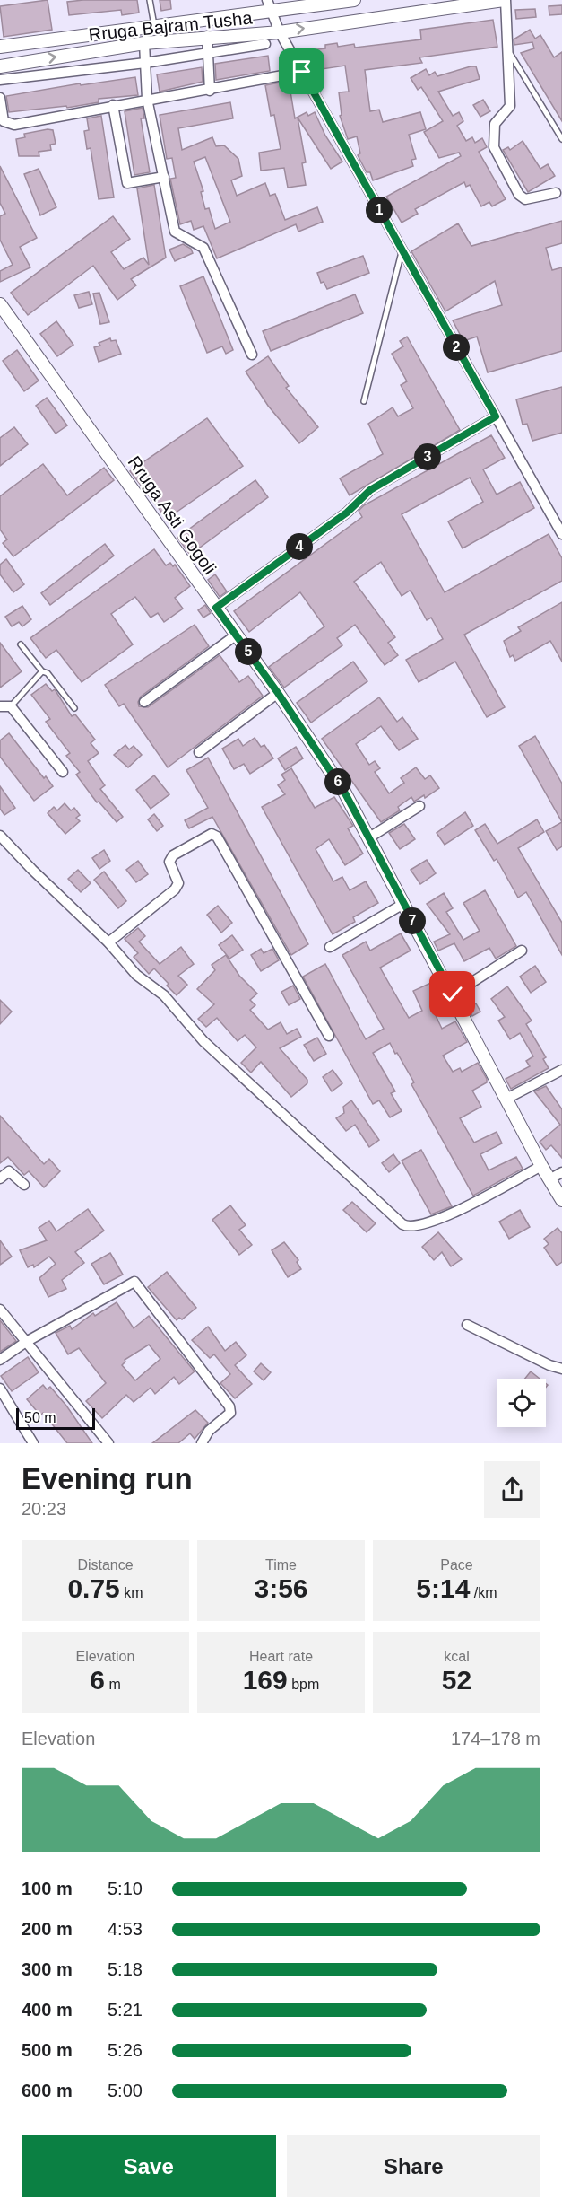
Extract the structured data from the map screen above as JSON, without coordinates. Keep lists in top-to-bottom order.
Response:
{
  "streets": {
    "street": ["Rruga Bajram Tusha", "Rruga Asti Gogoli"]
  },
  "scale_bar": "50 m",
  "page": {
    "pins": [
      "1",
      "2",
      "3",
      "4",
      "5",
      "6",
      "7"
    ],
    "scale": "50 m",
    "heading": ["Evening run", "20:23"],
    "stats": [
      ["Distance", "0.75 km"],
      ["Time", "3:56"],
      ["Pace", "5:14 /km"],
      ["Elevation", "6 m"],
      ["Heart rate", "169 bpm"],
      ["kcal", "52"]
    ],
    "chart": ["Elevation", "174–178 m"],
    "list": [
      {
        "name": "100 m",
        "note": "5:10"
      },
      {
        "name": "200 m",
        "note": "4:53"
      },
      {
        "name": "300 m",
        "note": "5:18"
      },
      {
        "name": "400 m",
        "note": "5:21"
      },
      {
        "name": "500 m",
        "note": "5:26"
      },
      {
        "name": "600 m",
        "note": "5:00"
      }
    ],
    "buttons": ["Save", "Share"]
  }
}
